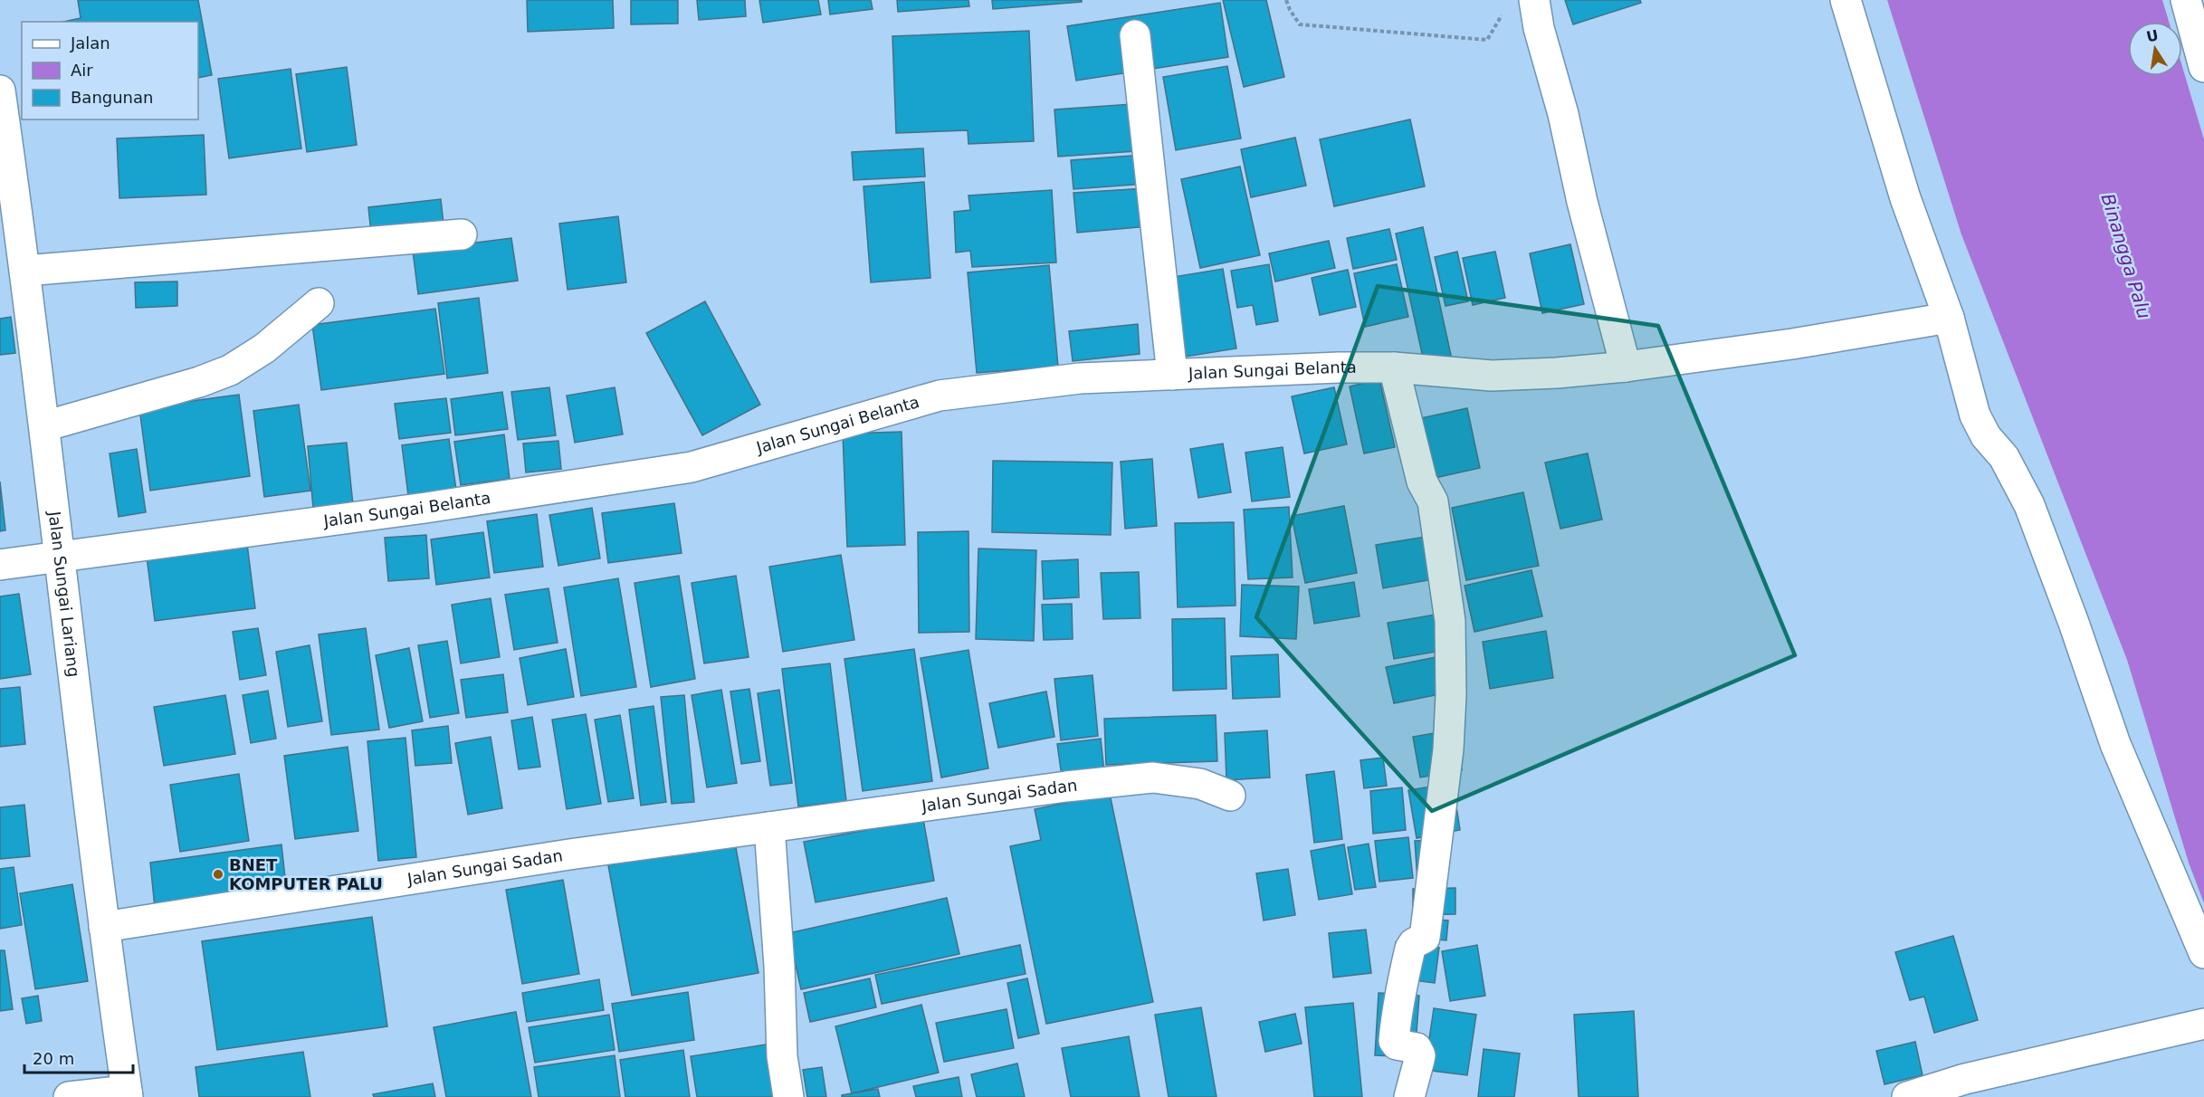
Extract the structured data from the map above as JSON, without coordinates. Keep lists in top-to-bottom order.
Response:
{
  "streets": {
    "street": ["Jalan Sungai Belanta", "Jalan Sungai Lariang", "Jalan Sungai Sadan"]
  },
  "crossings": [
    ["Jalan Sungai Belanta", "Jalan Sungai Lariang"],
    ["Jalan Sungai Lariang", "Jalan Sungai Sadan"]
  ],
  "water": ["Binangga Palu"],
  "places": ["BNET KOMPUTER PALU"],
  "legend": ["Jalan", "Air", "Bangunan"],
  "scale_bar": "20 m",
  "north": "top"
}
